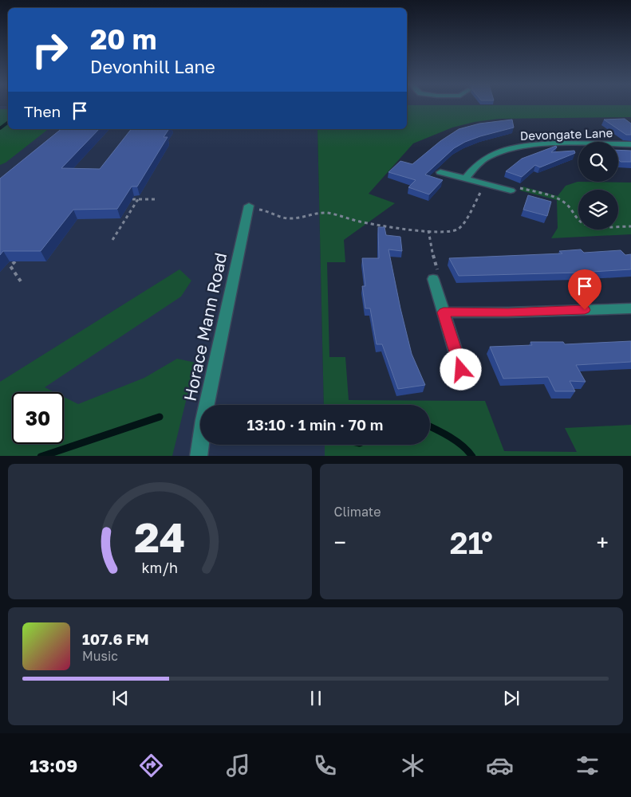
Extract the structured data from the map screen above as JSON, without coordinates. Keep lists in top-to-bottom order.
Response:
{
  "streets": {
    "street": ["Devongate Lane", "Horace Mann Road"]
  },
  "page": {
    "turn": ["20 m", "Devonhill Lane"],
    "then": "Then",
    "limit": "30",
    "trip": "13:10 · 1 min · 70 m",
    "tile": "Climate",
    "heat": ["−", "21°", "+"],
    "song": ["107.6 FM", "Music"],
    "tabs": "13:09",
    "gauge": ["24", "km/h"]
  }
}
